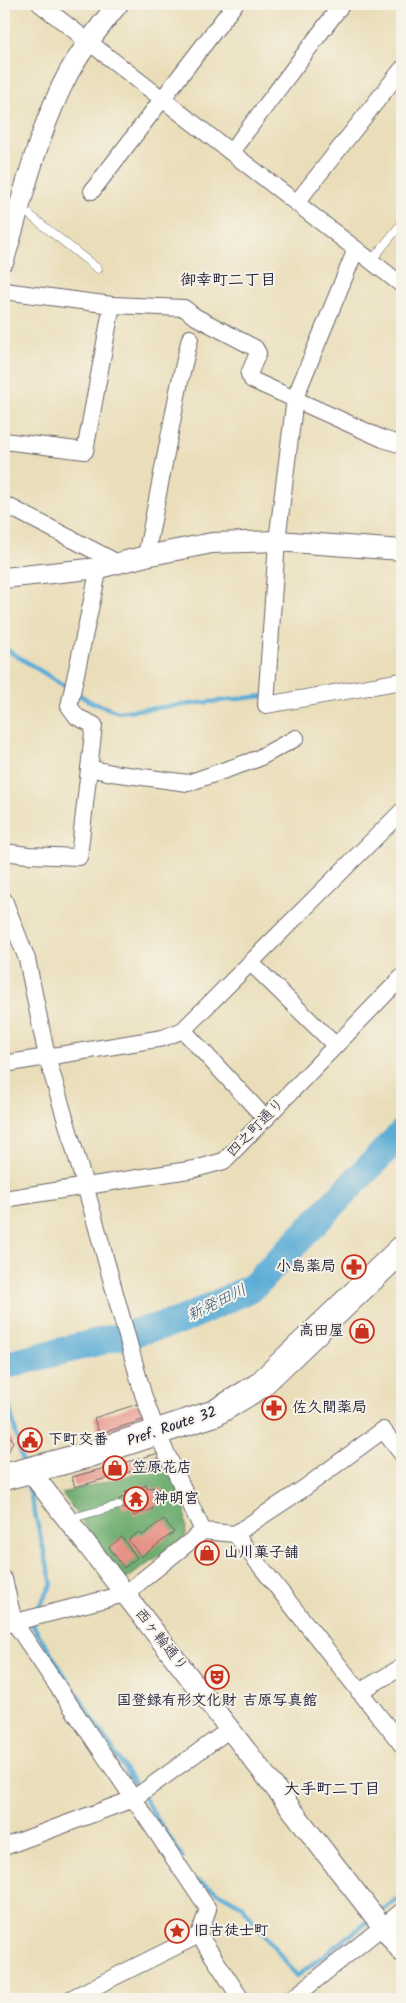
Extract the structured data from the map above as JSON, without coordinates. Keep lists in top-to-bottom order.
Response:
{
  "streets": {
    "main road": ["Pref. Route 32"],
    "street": ["四之町通り", "西ヶ輪通り"]
  },
  "crossings": [
    ["Pref. Route 32", "西ヶ輪通り"]
  ],
  "districts": ["御幸町二丁目", "大手町二丁目"],
  "water": ["新発田川"],
  "places": {
    "pharmacy": ["小島薬局", "佐久間薬局"],
    "shop": ["高田屋", "笠原花店", "山川菓子舗"],
    "public building": ["下町交番"],
    "temple": ["神明宮"],
    "theatre": ["国登録有形文化財 吉原写真館"],
    "place": ["旧古徒士町"]
  }
}
